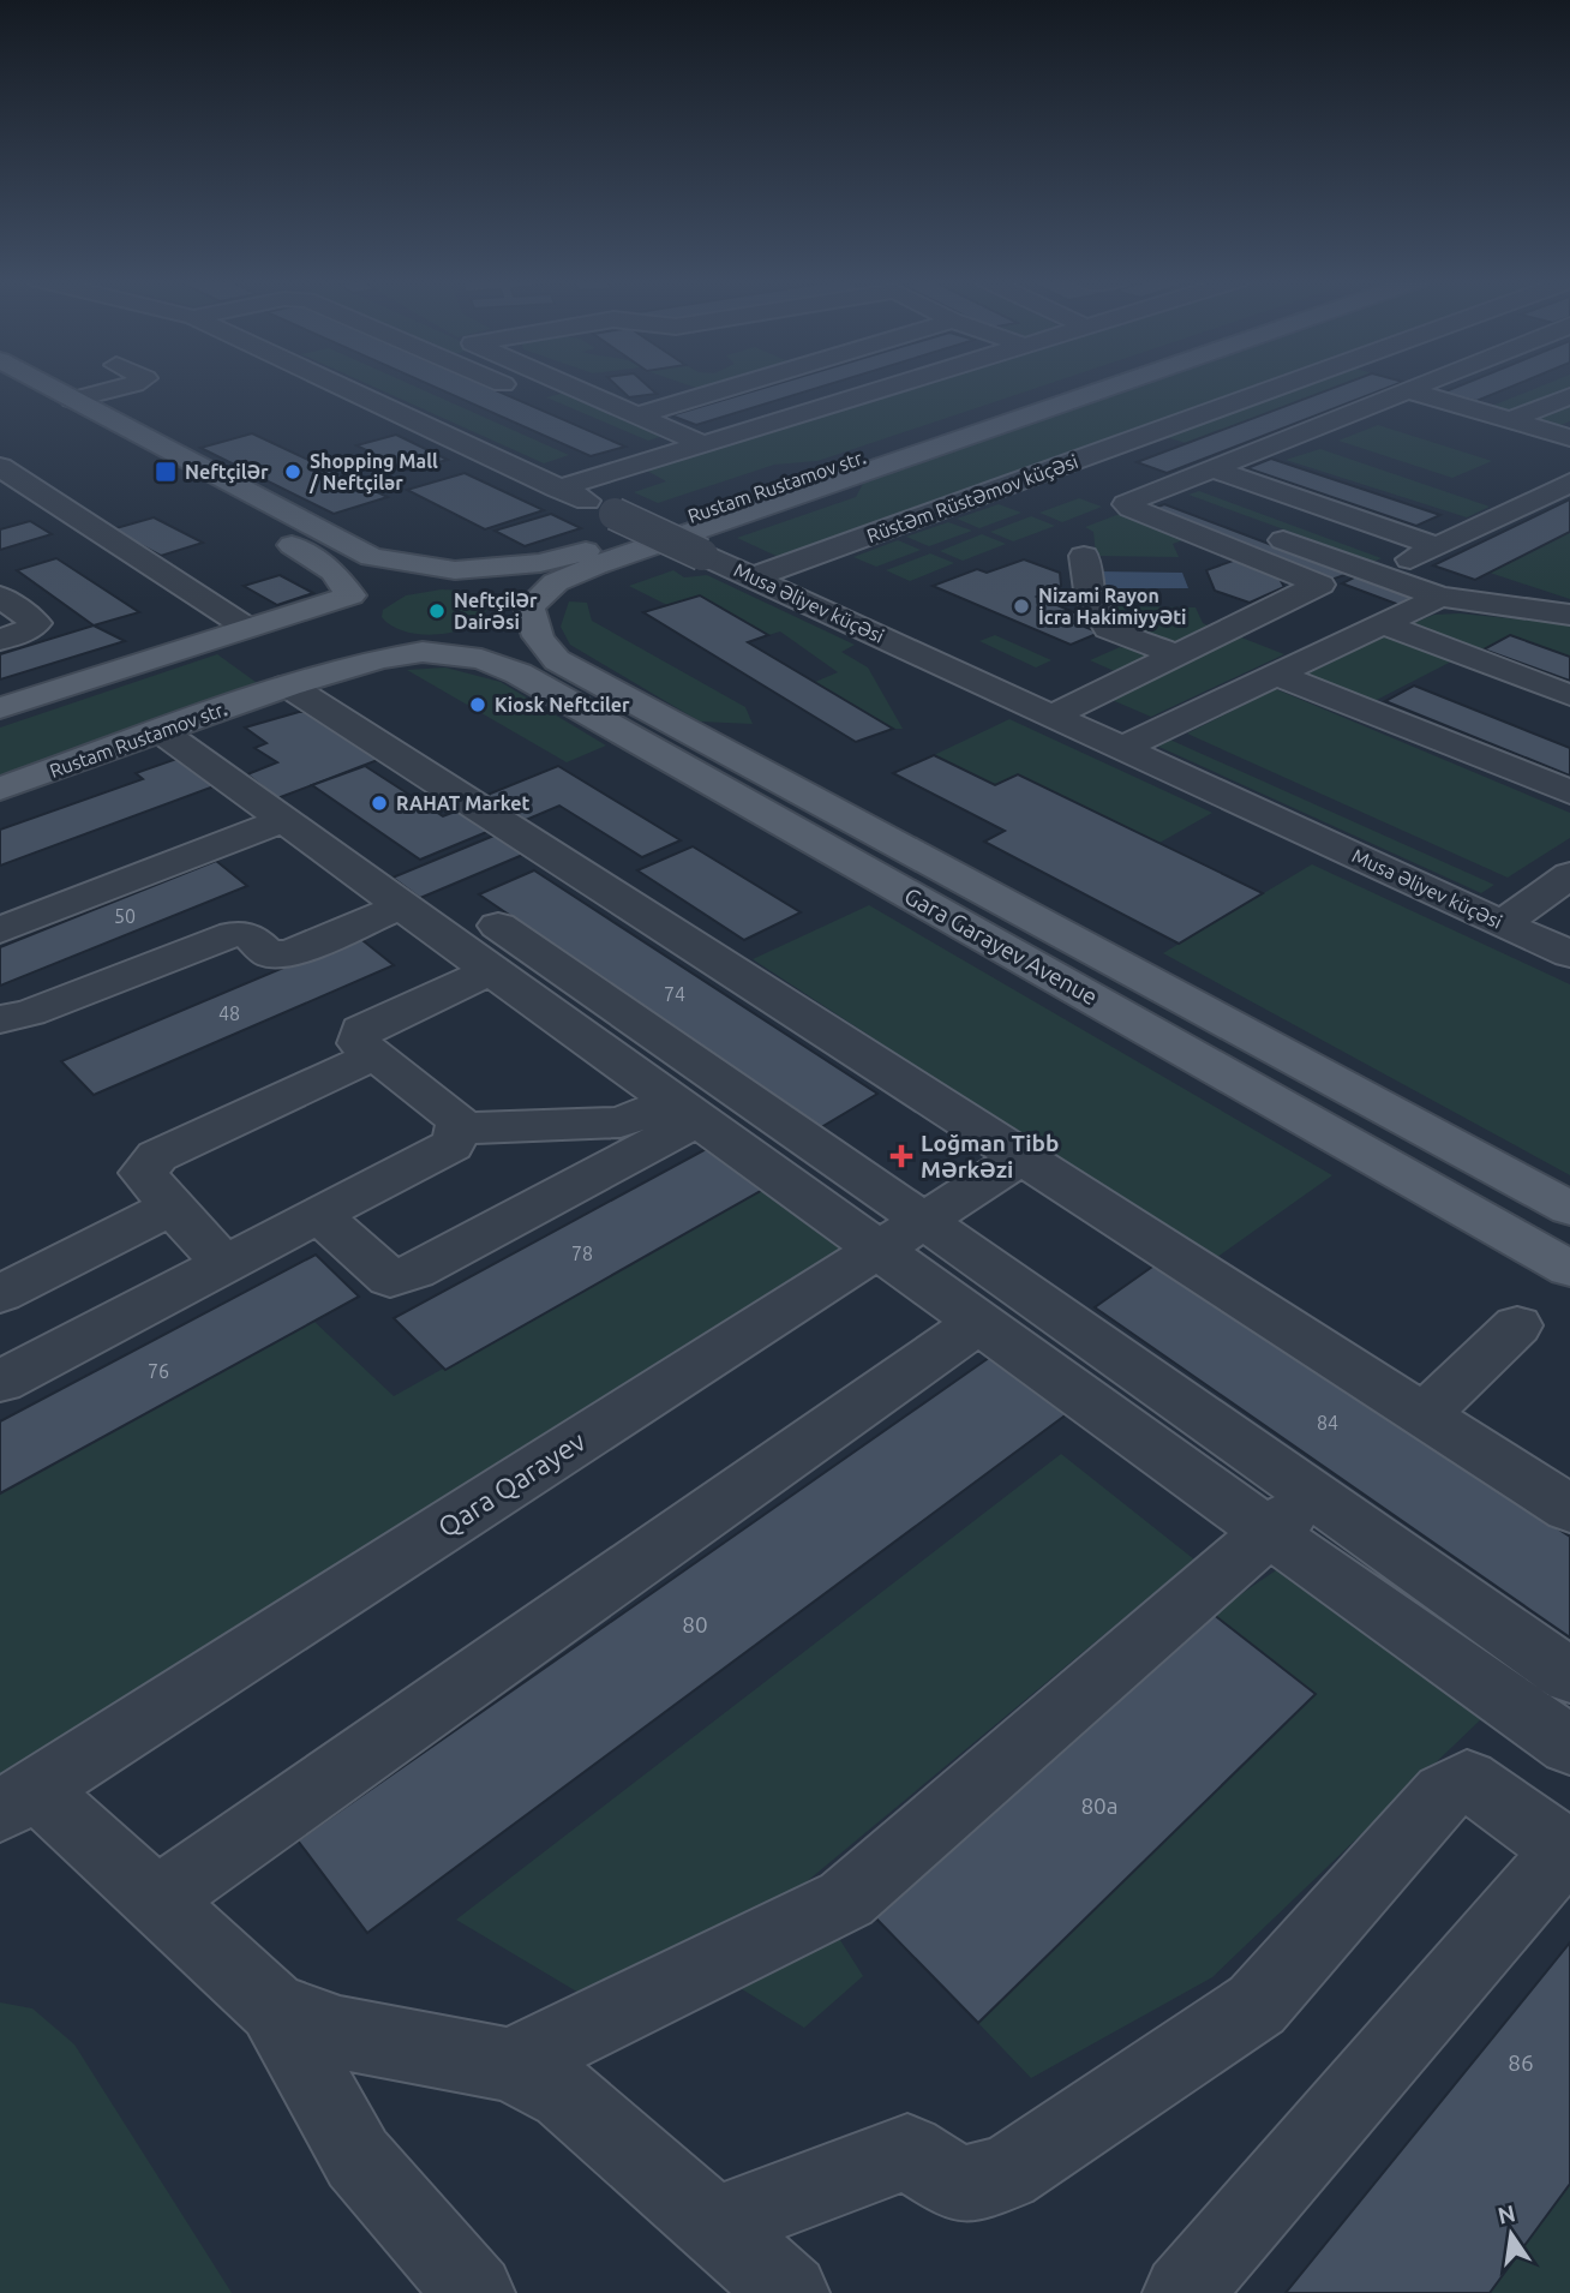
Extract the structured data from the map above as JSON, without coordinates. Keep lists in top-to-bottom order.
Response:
{
  "streets": {
    "main road": ["Rustam Rustamov str.", "Gara Garayev Avenue"],
    "street": ["Rüstəm Rüstəmov küçəsi", "Musa Əliyev küçəsi", "Qara Qarayev"]
  },
  "crossings": [
    ["Rustam Rustamov str.", "Gara Garayev Avenue"],
    ["Rüstəm Rüstəmov küçəsi", "Musa Əliyev küçəsi"]
  ],
  "places": {
    "transit": ["Neftçilər"],
    "other": [
      "Shopping Mall / Neftçilәr",
      "Nizami Rayon İcra Hakimiyyəti",
      "Neftçilər Dairəsi",
      "Kiosk Neftciler",
      "RAHAT Market"
    ],
    "health": ["Loğman Tibb Mərkəzi"]
  },
  "house_numbers": [
    "50",
    "74",
    "48",
    "78",
    "76",
    "84",
    "80",
    "80a",
    "86"
  ],
  "north": "top"
}
